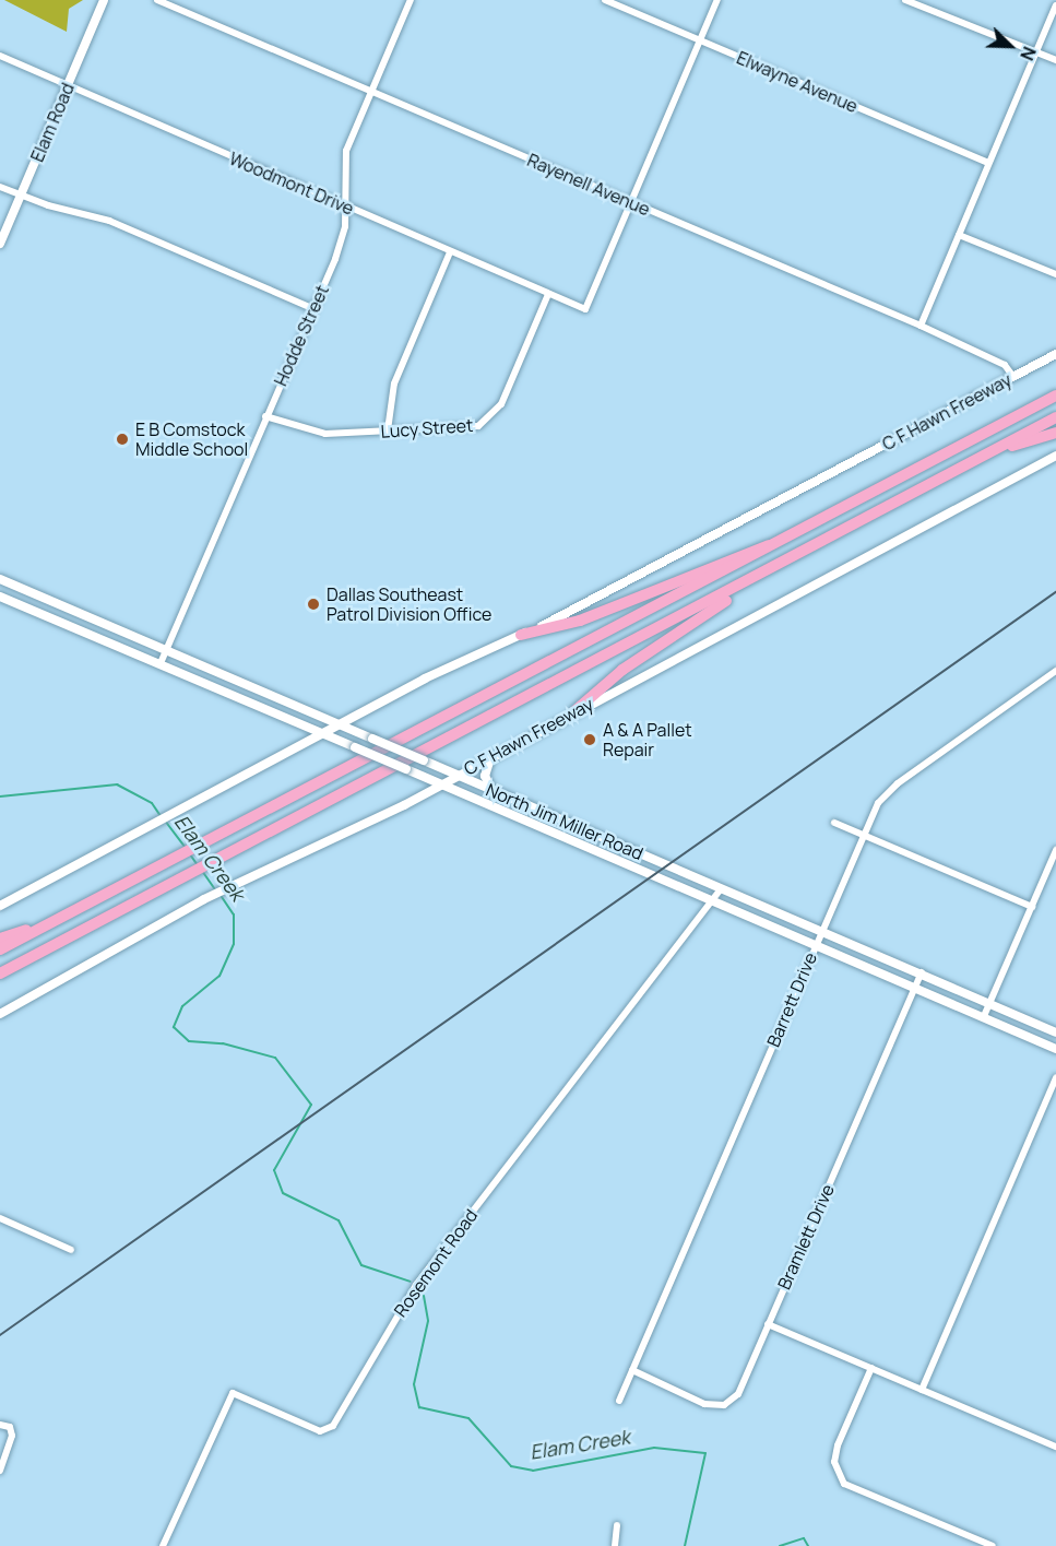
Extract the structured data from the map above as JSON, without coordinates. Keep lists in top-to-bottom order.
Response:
{
  "streets": {
    "highway": ["C F Hawn Freeway"],
    "main road": ["North Jim Miller Road"],
    "street": [
      "Elwayne Avenue",
      "Elam Road",
      "Woodmont Drive",
      "Rayenell Avenue",
      "Hodde Street",
      "Lucy Street",
      "Barrett Drive",
      "Bramlett Drive",
      "Rosemont Road"
    ]
  },
  "crossings": [
    ["Elam Road", "Woodmont Drive"],
    ["Woodmont Drive", "Rayenell Avenue"],
    ["Woodmont Drive", "Hodde Street"],
    ["Woodmont Drive", "Lucy Street"],
    ["Rayenell Avenue", "Hodde Street"],
    ["Rayenell Avenue", "C F Hawn Freeway"],
    ["Hodde Street", "Lucy Street"],
    ["Hodde Street", "North Jim Miller Road"],
    ["C F Hawn Freeway", "North Jim Miller Road"],
    ["North Jim Miller Road", "Barrett Drive"],
    ["North Jim Miller Road", "Bramlett Drive"],
    ["North Jim Miller Road", "Rosemont Road"],
    ["Barrett Drive", "Bramlett Drive"]
  ],
  "water": ["Elam Creek"],
  "places": ["E B Comstock Middle School", "Dallas Southeast Patrol Division Office", "A & A Pallet Repair"],
  "north": "bottom right"
}
